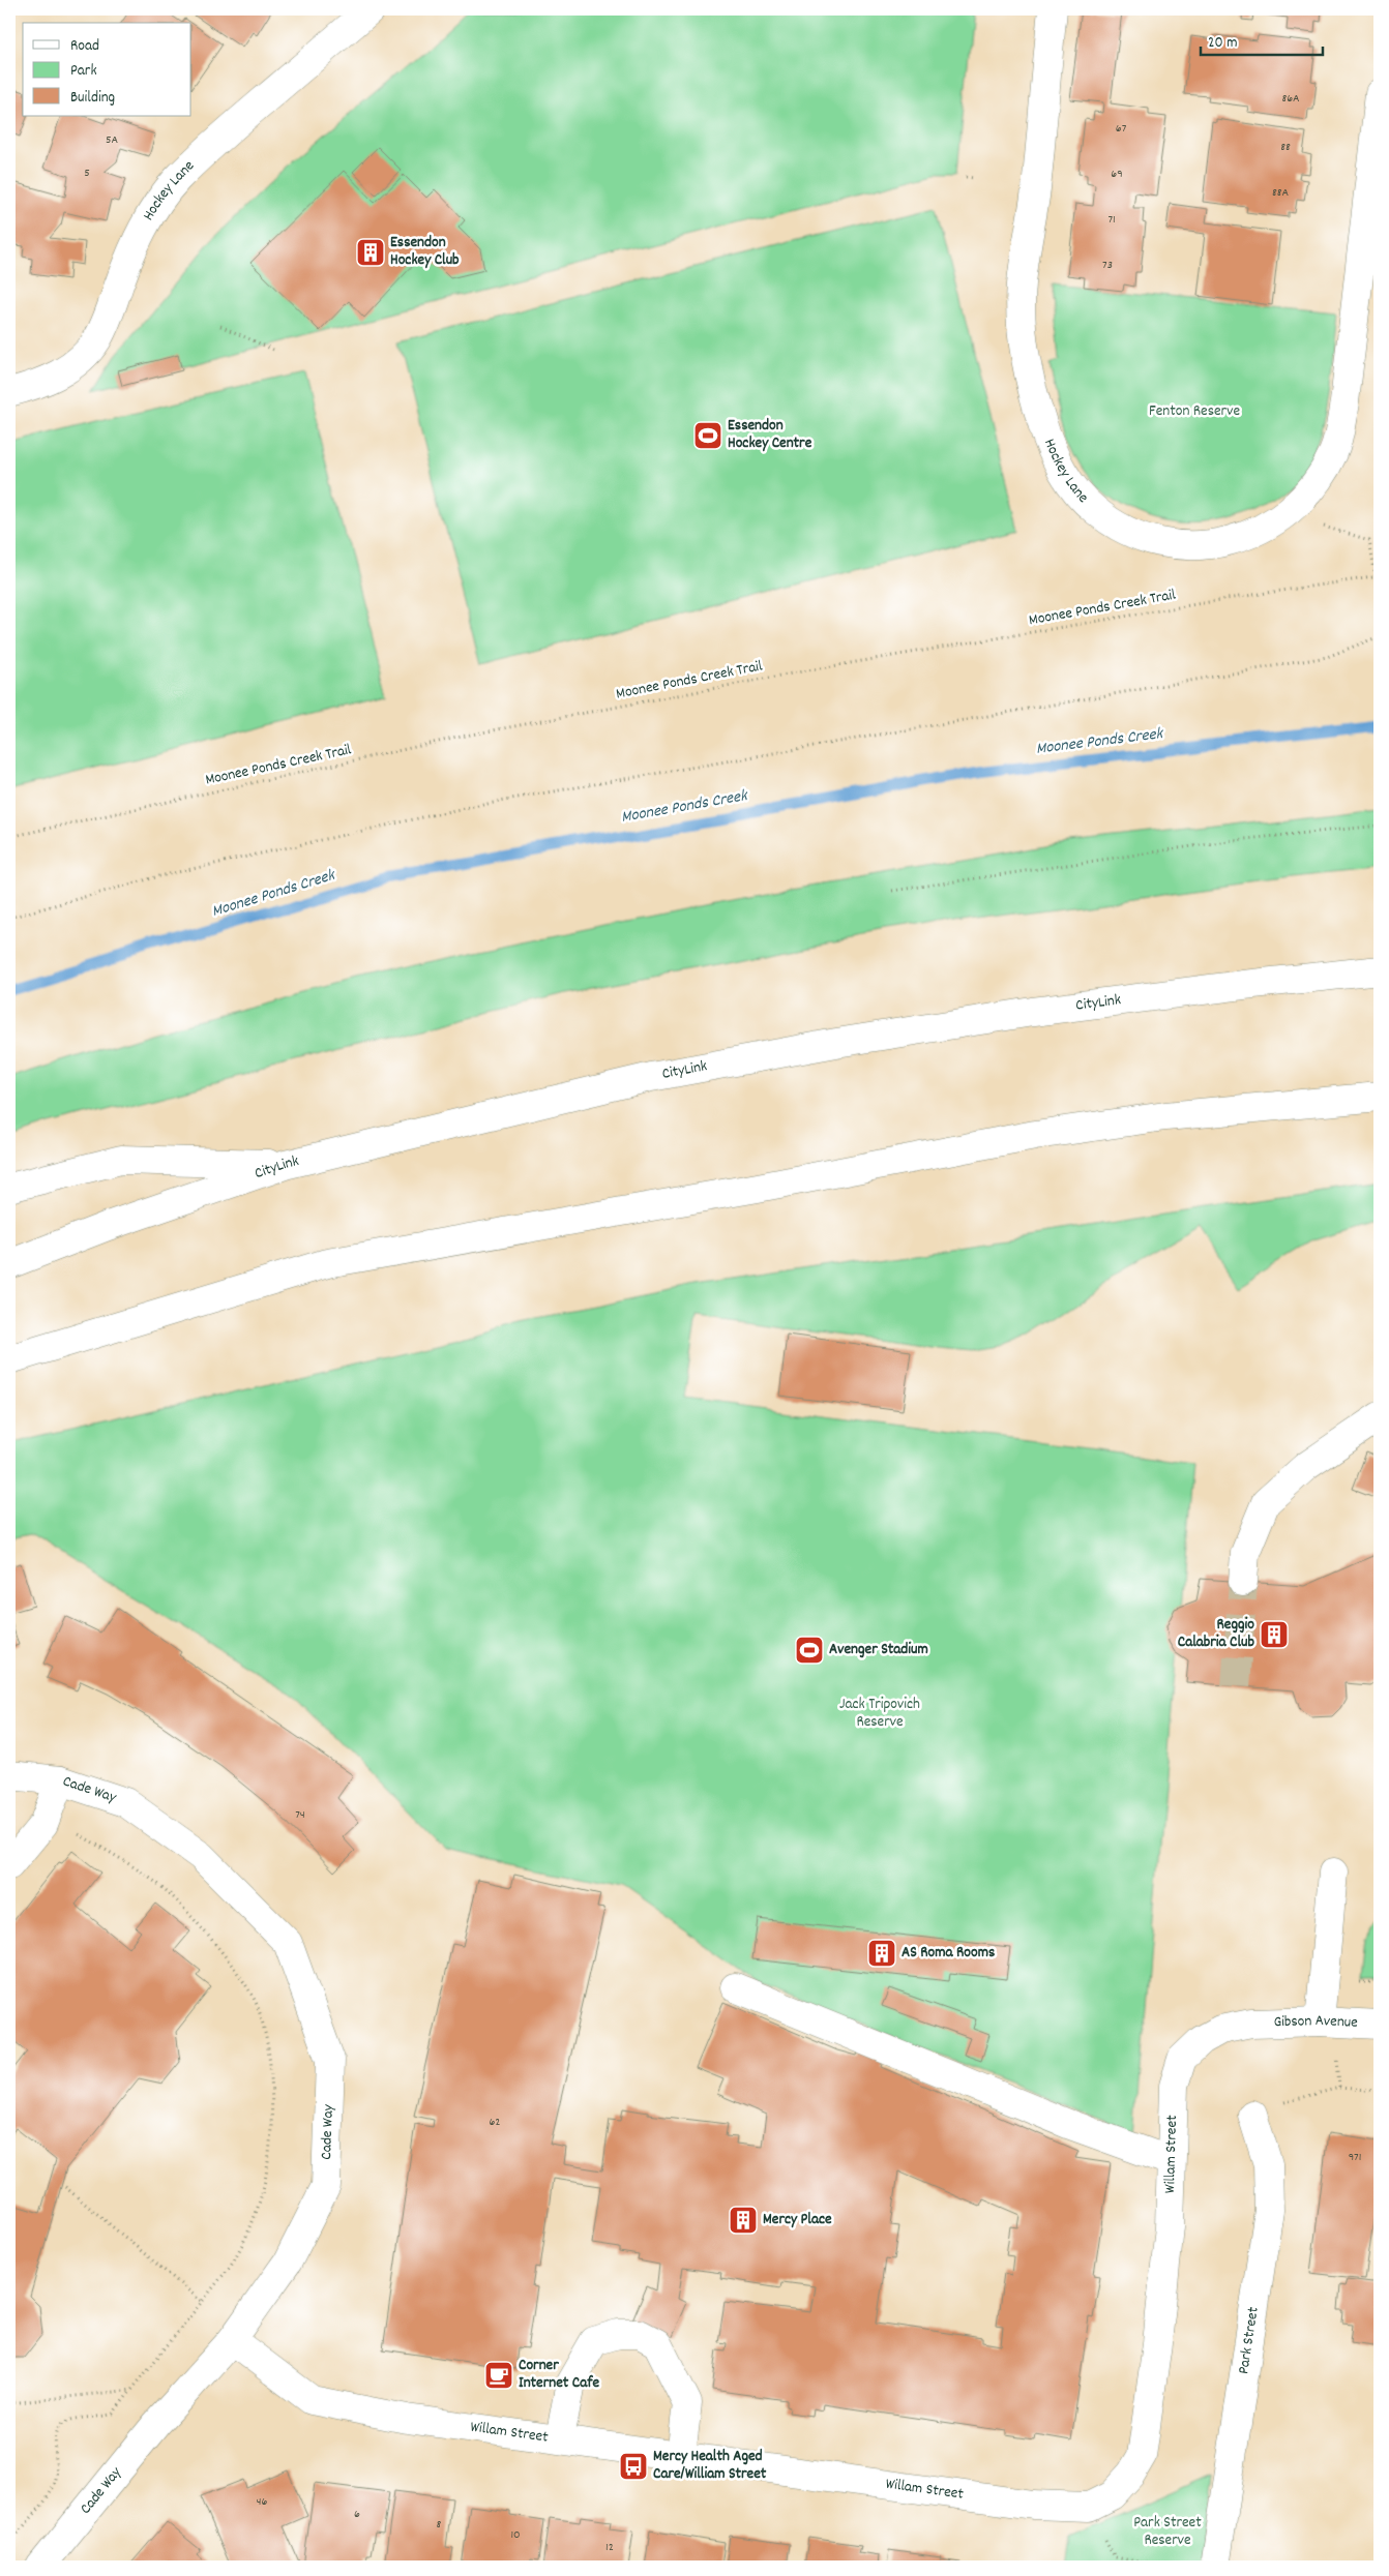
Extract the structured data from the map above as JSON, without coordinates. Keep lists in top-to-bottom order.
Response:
{
  "streets": {
    "main road": [
      "Hockey Lane",
      "CityLink",
      "Cade Way",
      "Gibson Avenue",
      "Willam Street",
      "Park Street"
    ],
    "path": ["Moonee Ponds Creek Trail"]
  },
  "crossings": [
    ["Cade Way", "Willam Street"],
    ["Gibson Avenue", "Willam Street"]
  ],
  "water": ["Moonee Ponds Creek"],
  "parks": ["Fenton Reserve", "Jack Tripovich Reserve", "Park Street Reserve"],
  "places": {
    "building": [
      "Essendon Hockey Club",
      "Reggio Calabria Club",
      "AS Roma Rooms",
      "Mercy Place"
    ],
    "sports": ["Essendon Hockey Centre", "Avenger Stadium"],
    "cafe": ["Corner Internet Cafe"],
    "bus stop": ["Mercy Health Aged Care/William Street"]
  },
  "house_numbers": [
    "86A",
    "67",
    "5A",
    "88",
    "5",
    "69",
    "88A",
    "71",
    "73",
    "74",
    "62",
    "971",
    "46",
    "6",
    "8",
    "10",
    "12"
  ],
  "legend": ["Road", "Park", "Building"],
  "scale_bar": "20 m"
}
